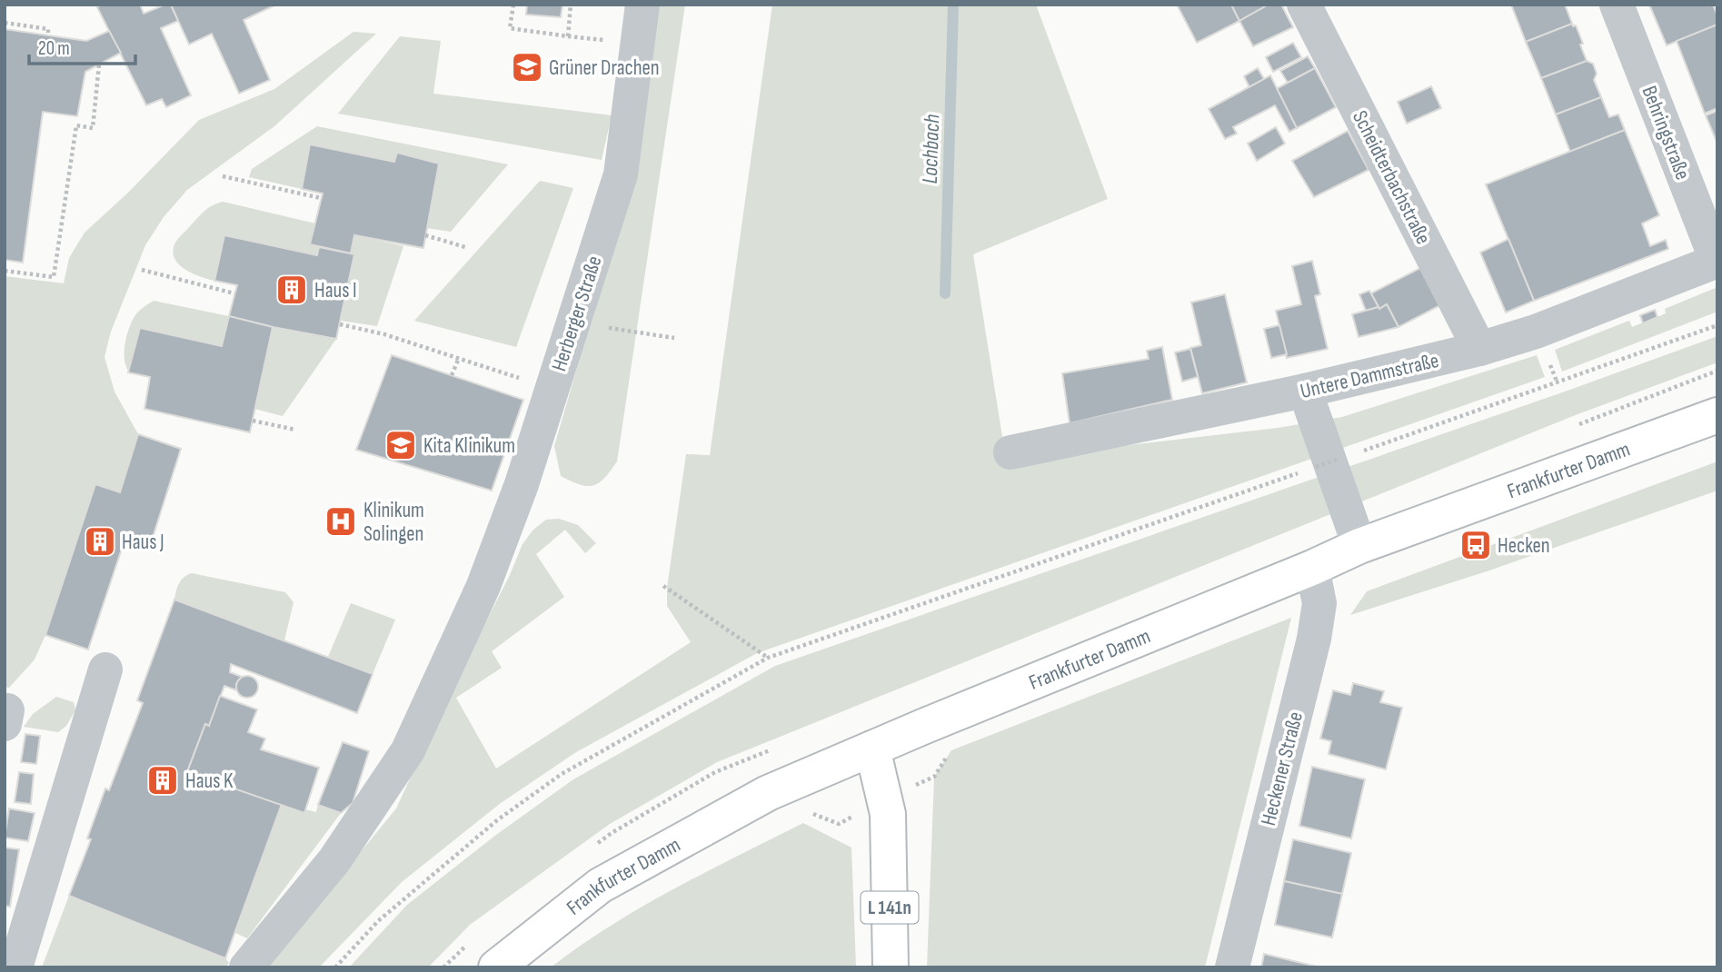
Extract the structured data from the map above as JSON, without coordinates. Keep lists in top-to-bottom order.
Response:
{
  "streets": {
    "main road": ["Frankfurter Damm", "L 141n"],
    "street": [
      "Behringstraße",
      "Scheidterbachstraße",
      "Herberger Straße",
      "Untere Dammstraße",
      "Heckener Straße"
    ]
  },
  "crossings": [
    ["Behringstraße", "Untere Dammstraße"],
    ["Scheidterbachstraße", "Untere Dammstraße"],
    ["Frankfurter Damm", "Heckener Straße"],
    ["Frankfurter Damm", "L 141n"]
  ],
  "water": ["Lochbach"],
  "places": {
    "school or university": ["Grüner Drachen", "Kita Klinikum"],
    "building": ["Haus I", "Haus J", "Haus K"],
    "hospital": ["Klinikum Solingen"],
    "bus stop": ["Hecken"]
  },
  "scale_bar": "20 m"
}
